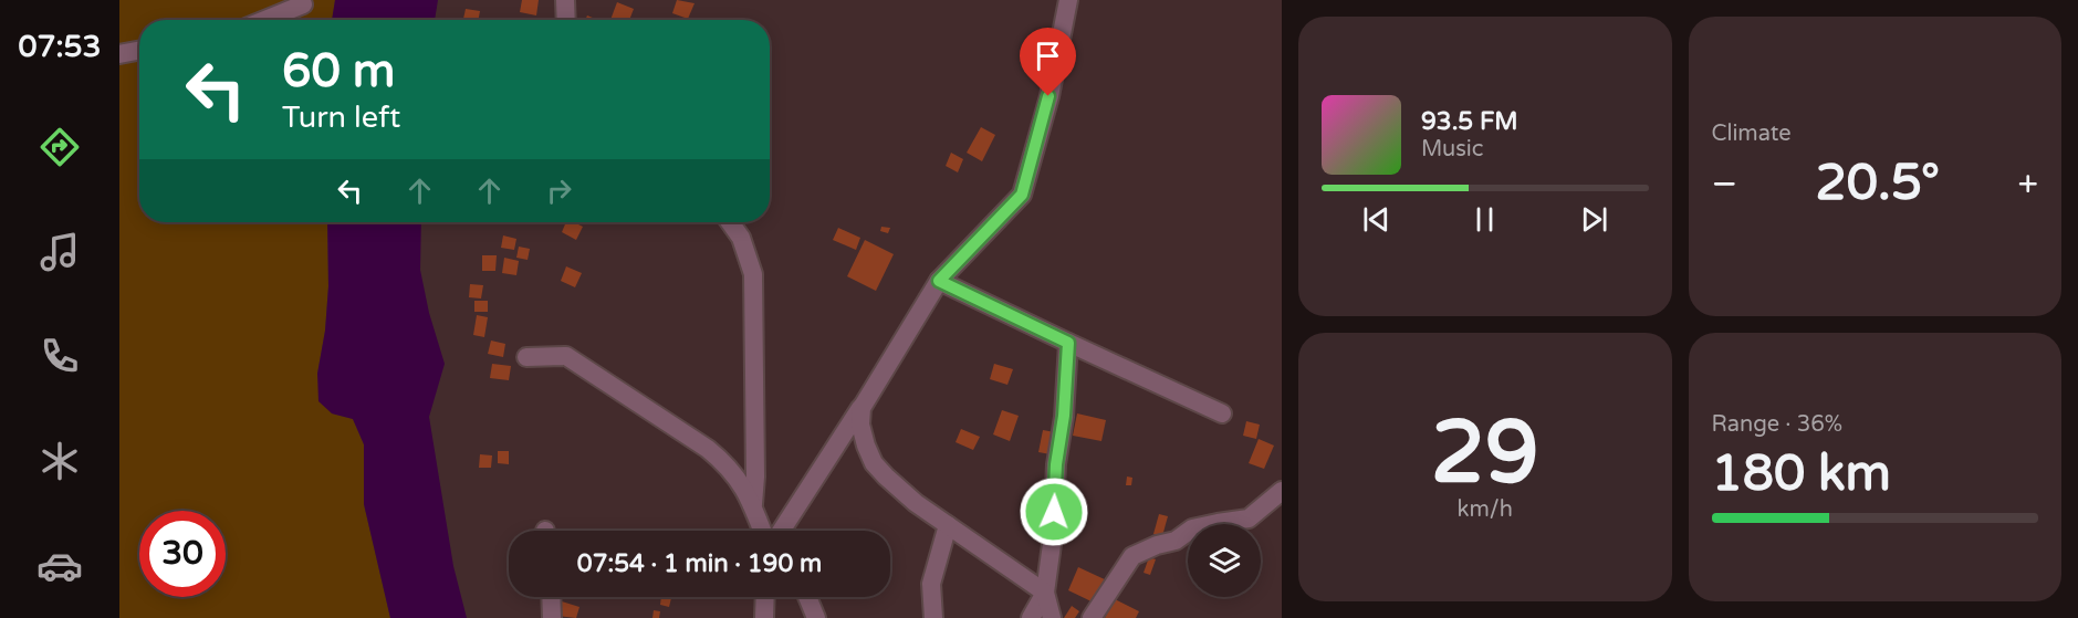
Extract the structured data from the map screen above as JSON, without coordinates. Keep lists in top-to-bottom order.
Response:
{
  "page": {
    "tabs": "07:53",
    "tile": [
      "Climate",
      ["29", "km/h"],
      ["Range · 36%", "180 km"]
    ],
    "turn": ["60 m", "Turn left"],
    "song": ["93.5 FM", "Music"],
    "heat": ["−", "20.5°", "+"],
    "limit": "30",
    "trip": "07:54 · 1 min · 190 m"
  }
}
